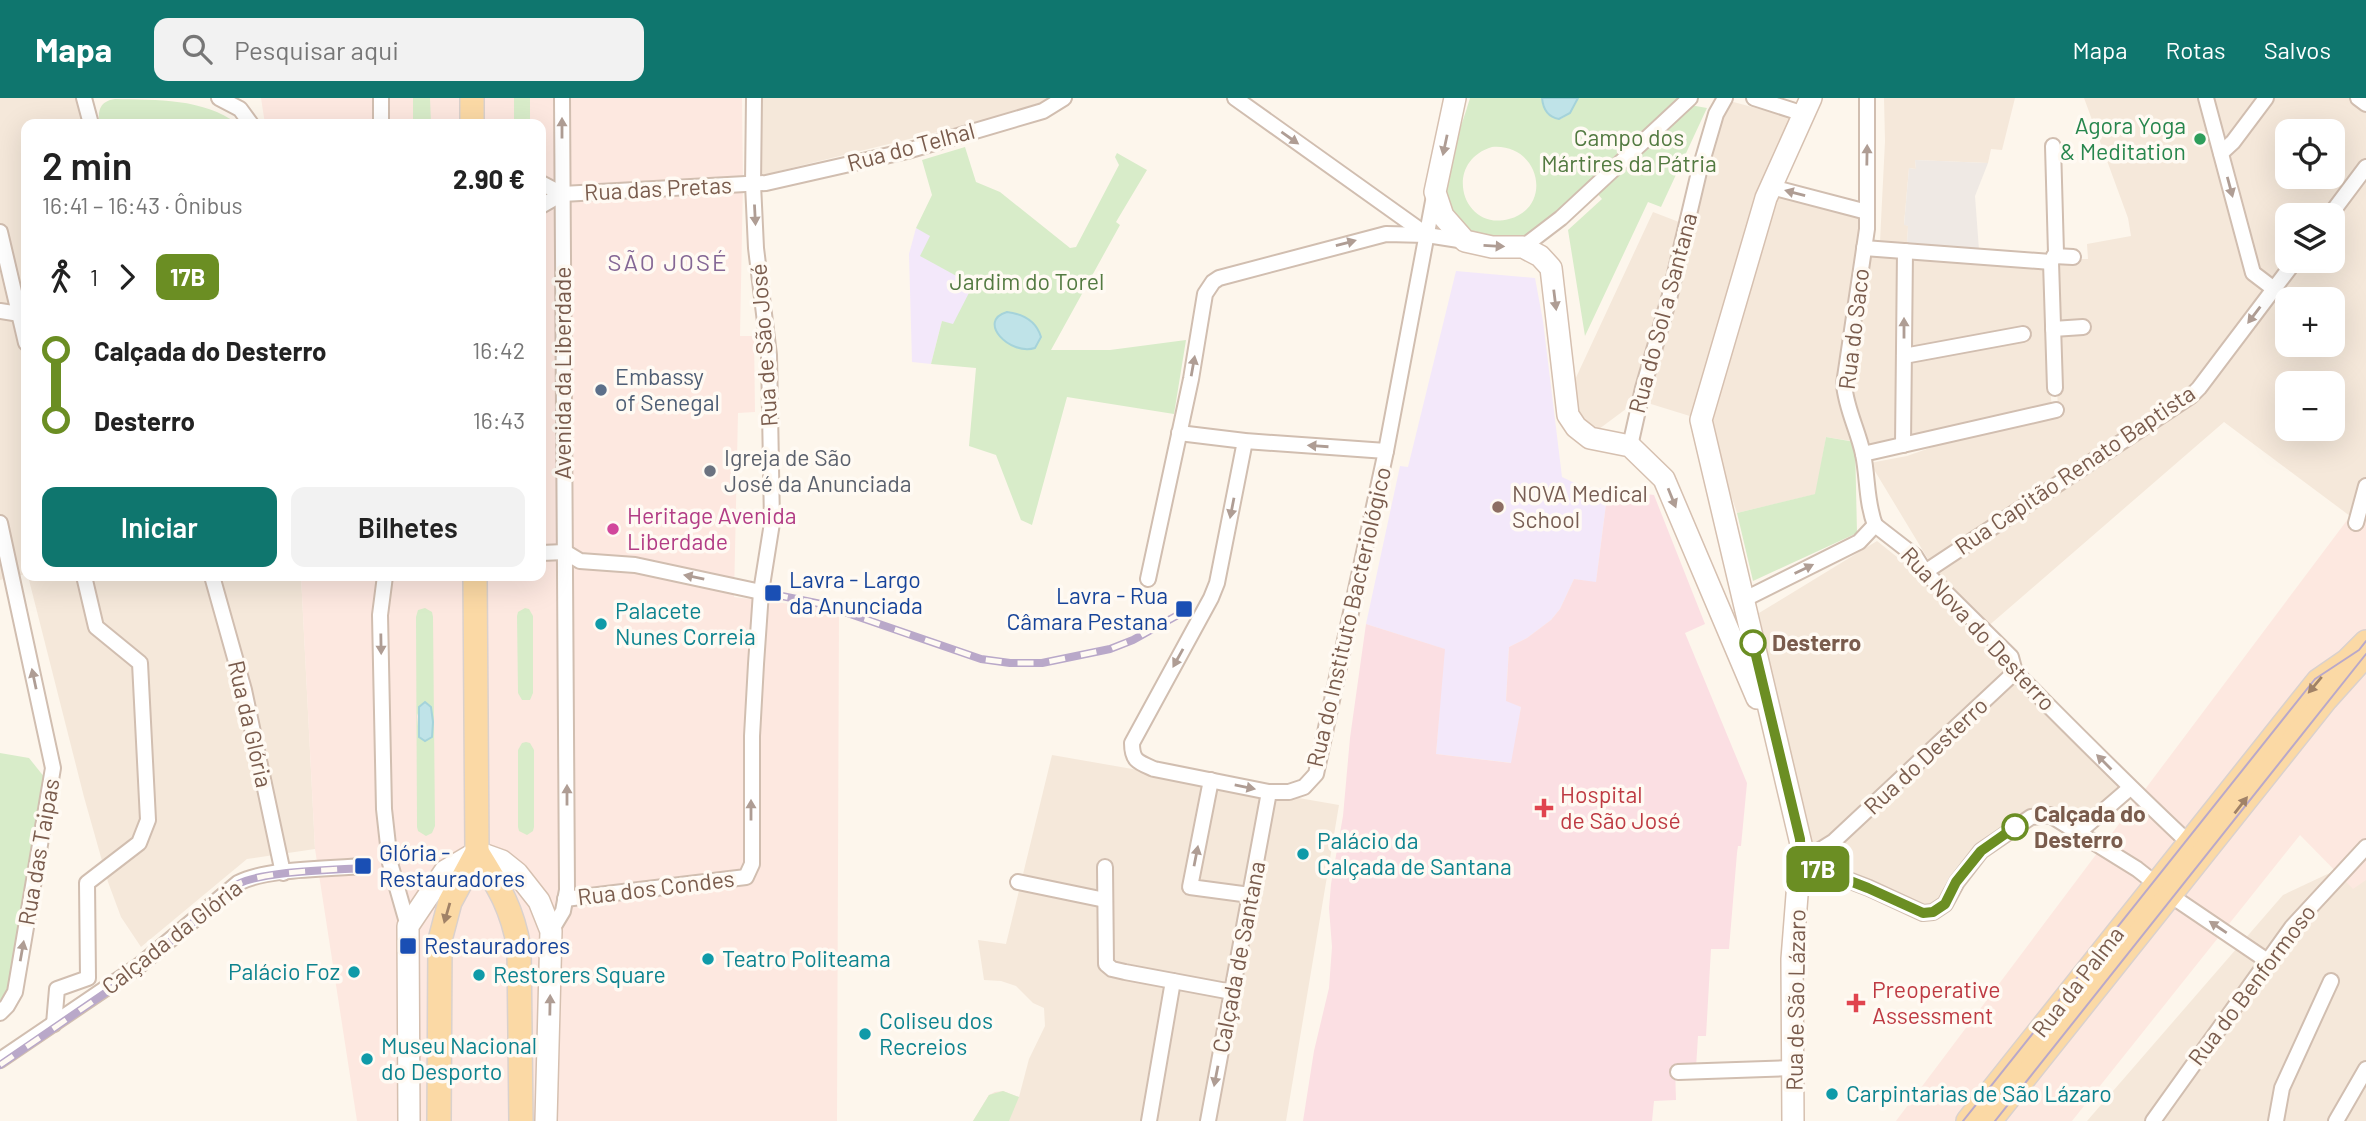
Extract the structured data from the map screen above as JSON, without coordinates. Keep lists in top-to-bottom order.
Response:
{
  "streets": {
    "main road": ["Rua da Palma"],
    "street": [
      "Rua do Telhal",
      "Rua das Pretas",
      "Rua do Sol a Santana",
      "Rua do Saco",
      "Rua de São José",
      "Avenida da Liberdade",
      "Rua Capitão Renato Baptista",
      "Rua do Instituto Bacteriológico",
      "Rua Nova do Desterro",
      "Rua da Glória",
      "Rua do Desterro",
      "Rua das Taipas",
      "Rua dos Condes",
      "Calçada da Glória",
      "Calçada de Santana",
      "Rua do Benformoso",
      "Rua de São Lázaro"
    ]
  },
  "crossings": [
    ["Rua do Telhal", "Rua das Pretas"],
    ["Rua do Telhal", "Rua de São José"],
    ["Rua das Pretas", "Rua de São José"],
    ["Rua das Pretas", "Avenida da Liberdade"],
    ["Rua do Saco", "Rua Nova do Desterro"],
    ["Rua de São José", "Rua dos Condes"],
    ["Avenida da Liberdade", "Rua dos Condes"],
    ["Rua Capitão Renato Baptista", "Rua Nova do Desterro"],
    ["Rua do Instituto Bacteriológico", "Calçada de Santana"],
    ["Rua Nova do Desterro", "Rua do Desterro"],
    ["Rua Nova do Desterro", "Rua da Palma"],
    ["Rua da Glória", "Calçada da Glória"],
    ["Rua do Desterro", "Rua de São Lázaro"]
  ],
  "one_way": [
    "Avenida da Liberdade",
    "Rua Capitão Renato Baptista",
    "Rua Nova do Desterro",
    "Rua das Taipas"
  ],
  "districts": ["SÃO JOSÉ"],
  "parks": ["Campo dos Mártires da Pátria", "Jardim do Torel"],
  "places": {
    "other": [
      "Agora Yoga & Meditation",
      "Embassy of Senegal",
      "Igreja de São José da Anunciada",
      "NOVA Medical School",
      "Heritage Avenida Liberdade",
      "Palacete Nunes Correia",
      "Desterro",
      "Calçada do Desterro",
      "Palácio da Calçada de Santana",
      "Teatro Politeama",
      "Palácio Foz",
      "Restorers Square",
      "Coliseu dos Recreios",
      "Museu Nacional do Desporto",
      "Carpintarias de São Lázaro"
    ],
    "transit": [
      "Lavra - Largo da Anunciada",
      "Lavra - Rua Câmara Pestana",
      "Glória - Restauradores",
      "Restauradores"
    ],
    "health": ["Hospital de São José", "Preoperative Assessment"]
  },
  "lines": ["bus line 17B"],
  "page": {
    "header": "Mapa",
    "search": "Pesquisar aqui",
    "nav": ["Mapa", "Rotas", "Salvos"],
    "on_map": "17B",
    "map_buttons": ["+", "−"],
    "heading": ["2 min", "16:41 – 16:43 · Ônibus", "2.90 €"],
    "legs": ["1", "17B"],
    "list": [
      {
        "name": "Calçada do Desterro",
        "value": "16:42"
      },
      {
        "name": "Desterro",
        "value": "16:43"
      }
    ],
    "buttons": ["Iniciar", "Bilhetes"]
  }
}
